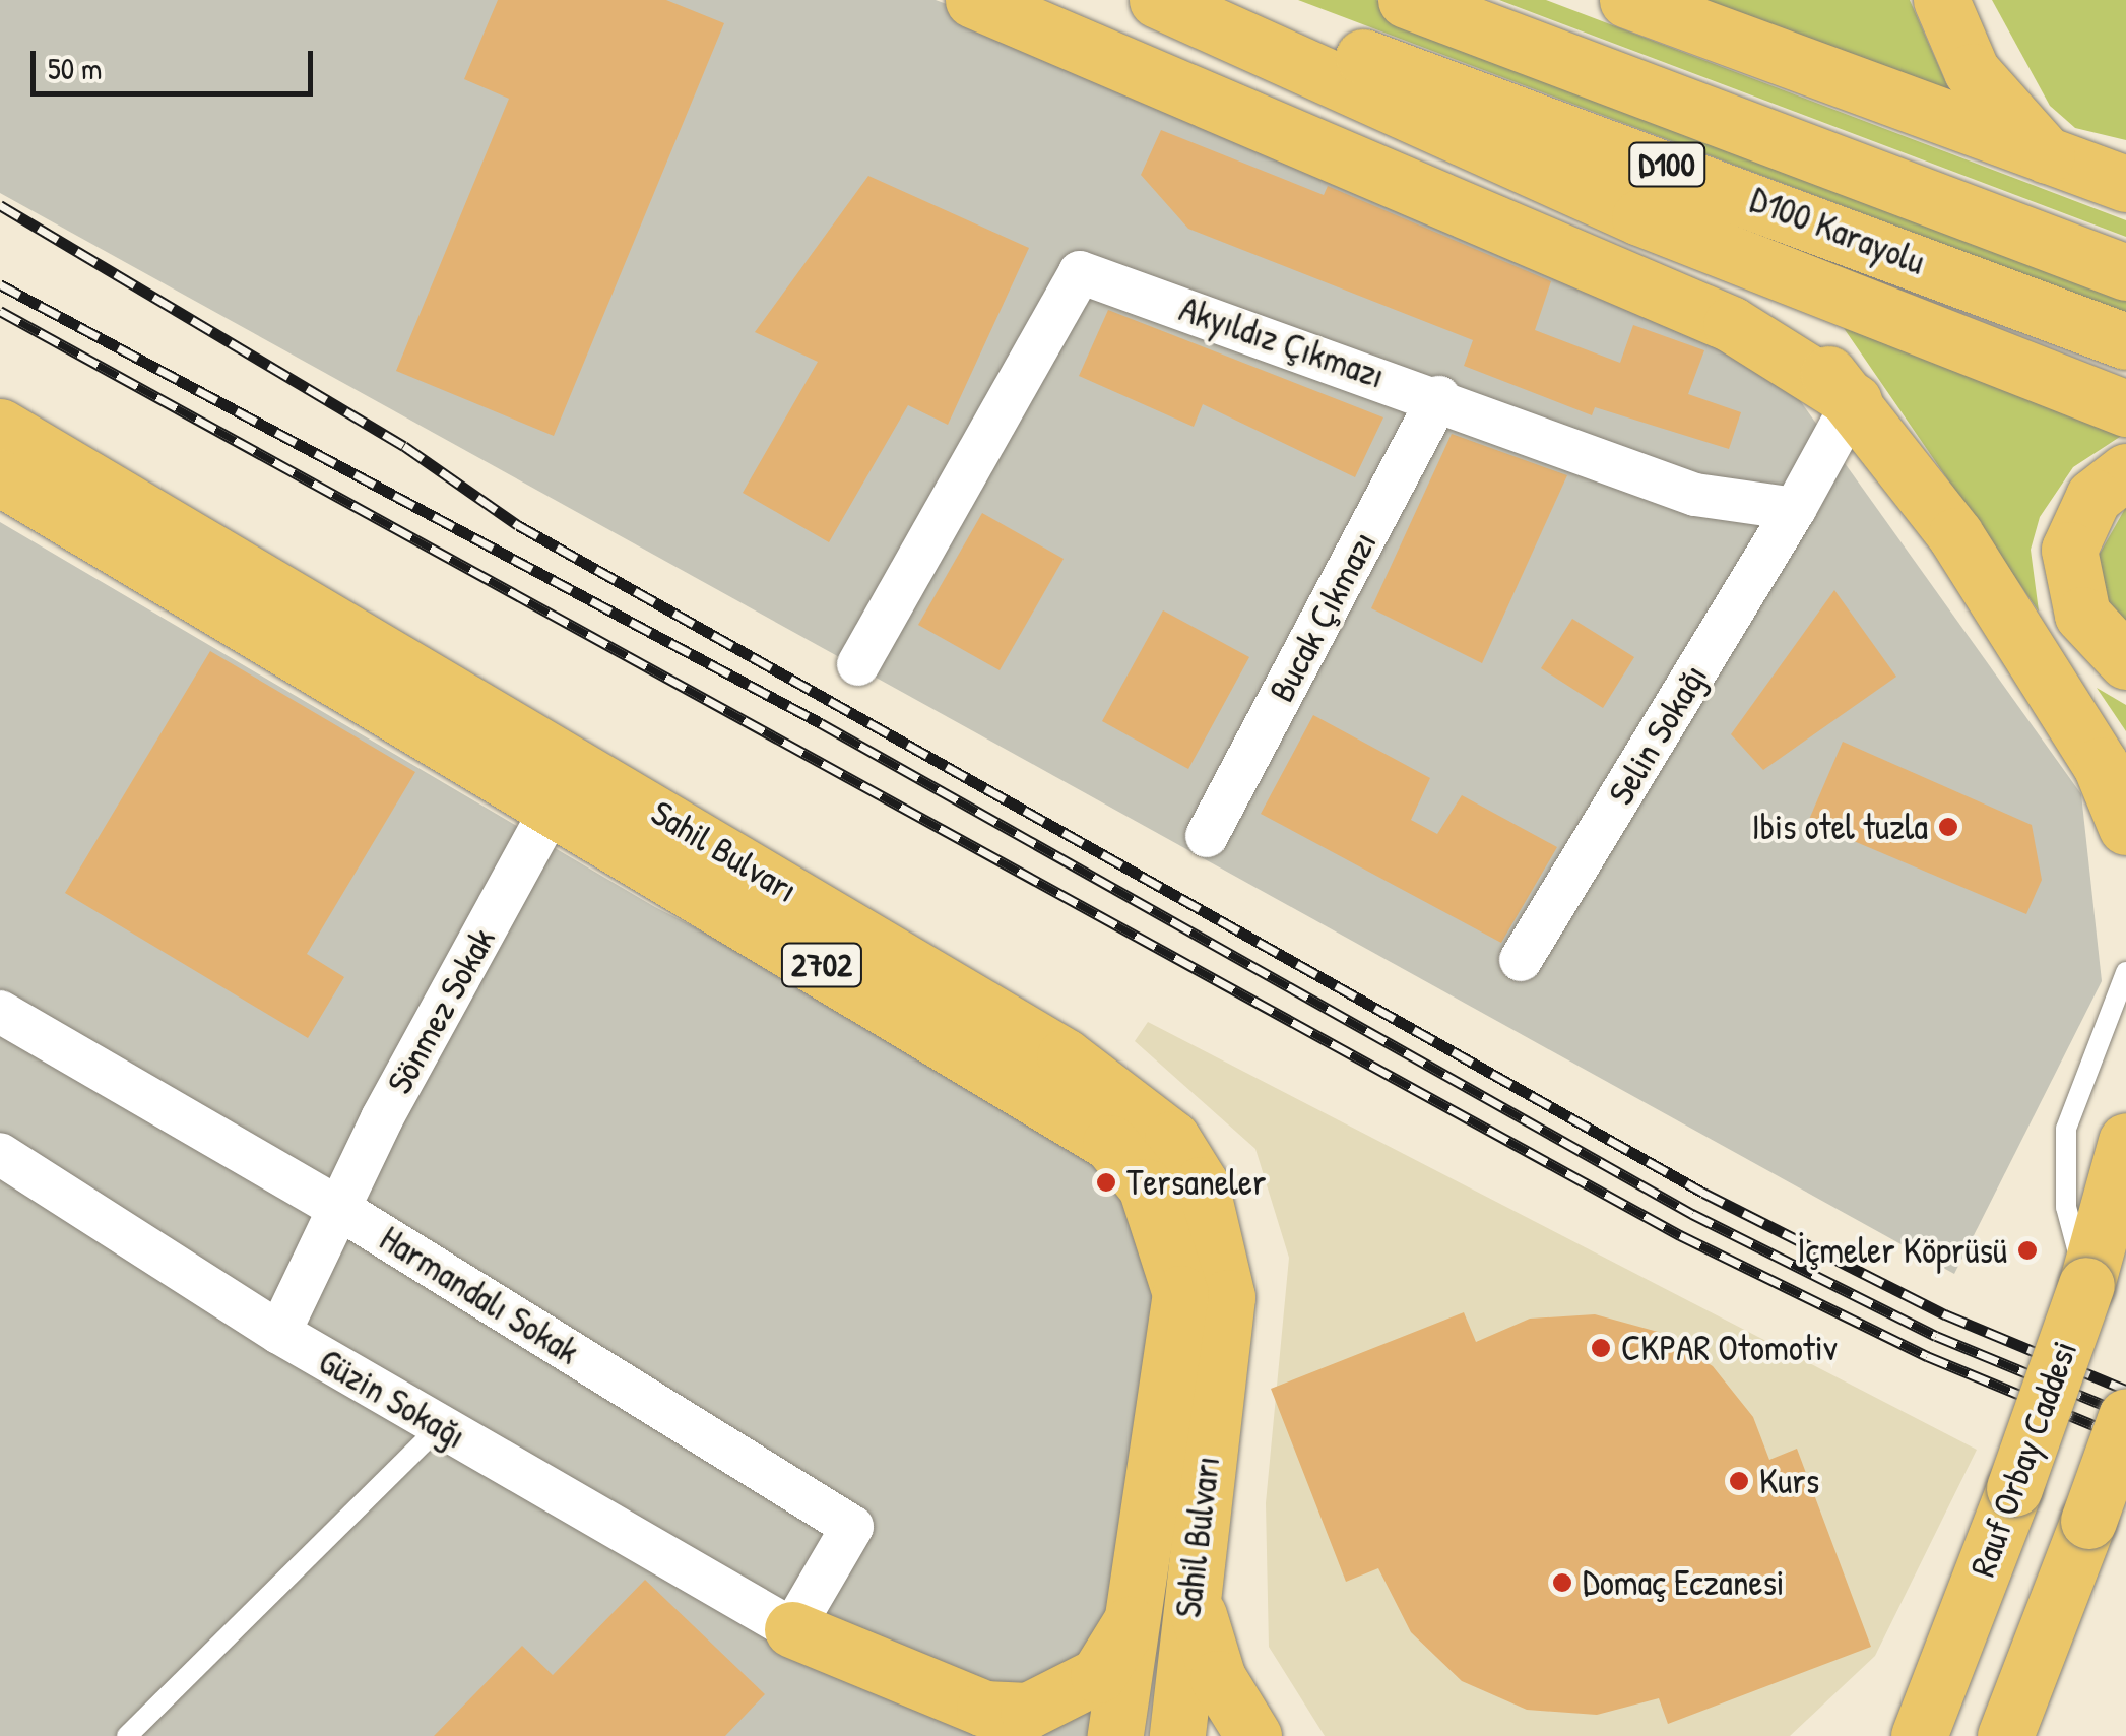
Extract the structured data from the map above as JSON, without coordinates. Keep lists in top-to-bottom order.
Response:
{
  "streets": {
    "main road": [
      "D100",
      "D100 Karayolu",
      "Sahil Bulvarı",
      "2702",
      "Rauf Orbay Caddesi"
    ],
    "street": [
      "Akyıldız Çıkmazı",
      "Bucak Çıkmazı",
      "Selin Sokağı",
      "Sönmez Sokak",
      "Harmandalı Sokak",
      "Güzin Sokağı"
    ]
  },
  "crossings": [
    ["Akyıldız Çıkmazı", "Bucak Çıkmazı"],
    ["Akyıldız Çıkmazı", "Selin Sokağı"],
    ["Sahil Bulvarı", "Sönmez Sokak"],
    ["Sönmez Sokak", "Harmandalı Sokak"],
    ["Sönmez Sokak", "Güzin Sokağı"],
    ["Harmandalı Sokak", "Güzin Sokağı"]
  ],
  "places": [
    "Ibis otel tuzla",
    "Tersaneler",
    "İçmeler Köprüsü",
    "CKPAR Otomotiv",
    "Kurs",
    "Domaç Eczanesi"
  ],
  "scale_bar": "50 m"
}
